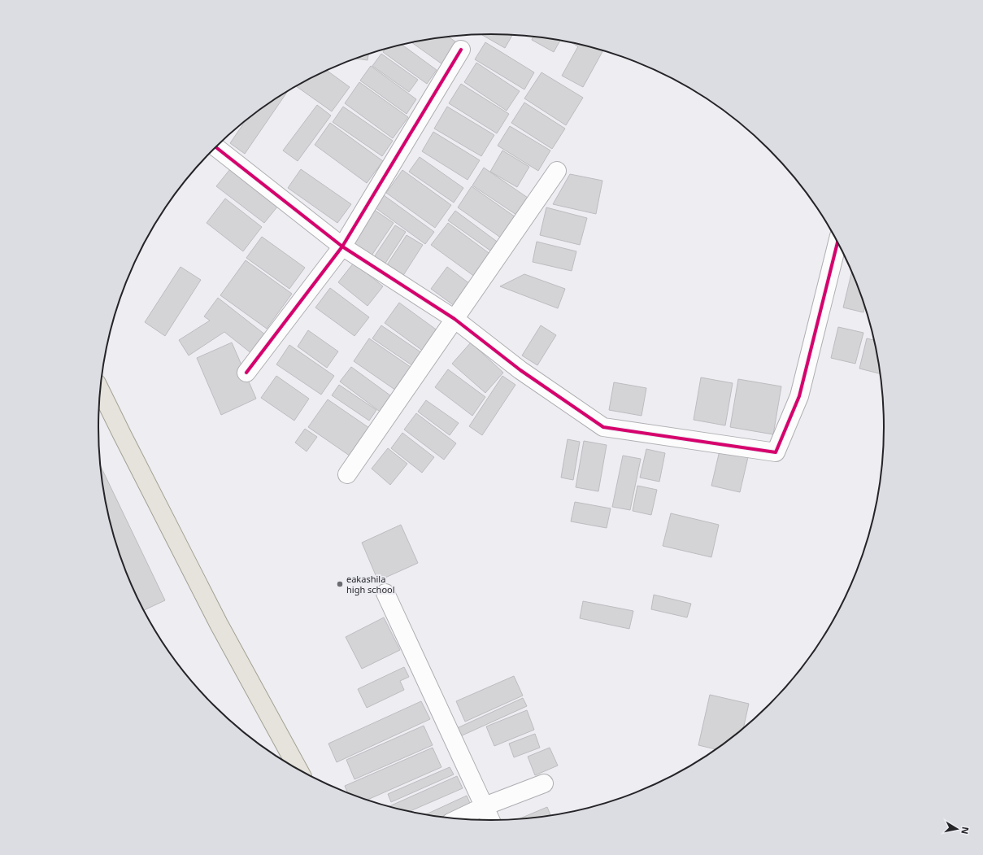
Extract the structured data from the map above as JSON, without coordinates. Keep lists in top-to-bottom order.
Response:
{
  "places": ["eakashila high school"],
  "north": "right"
}
